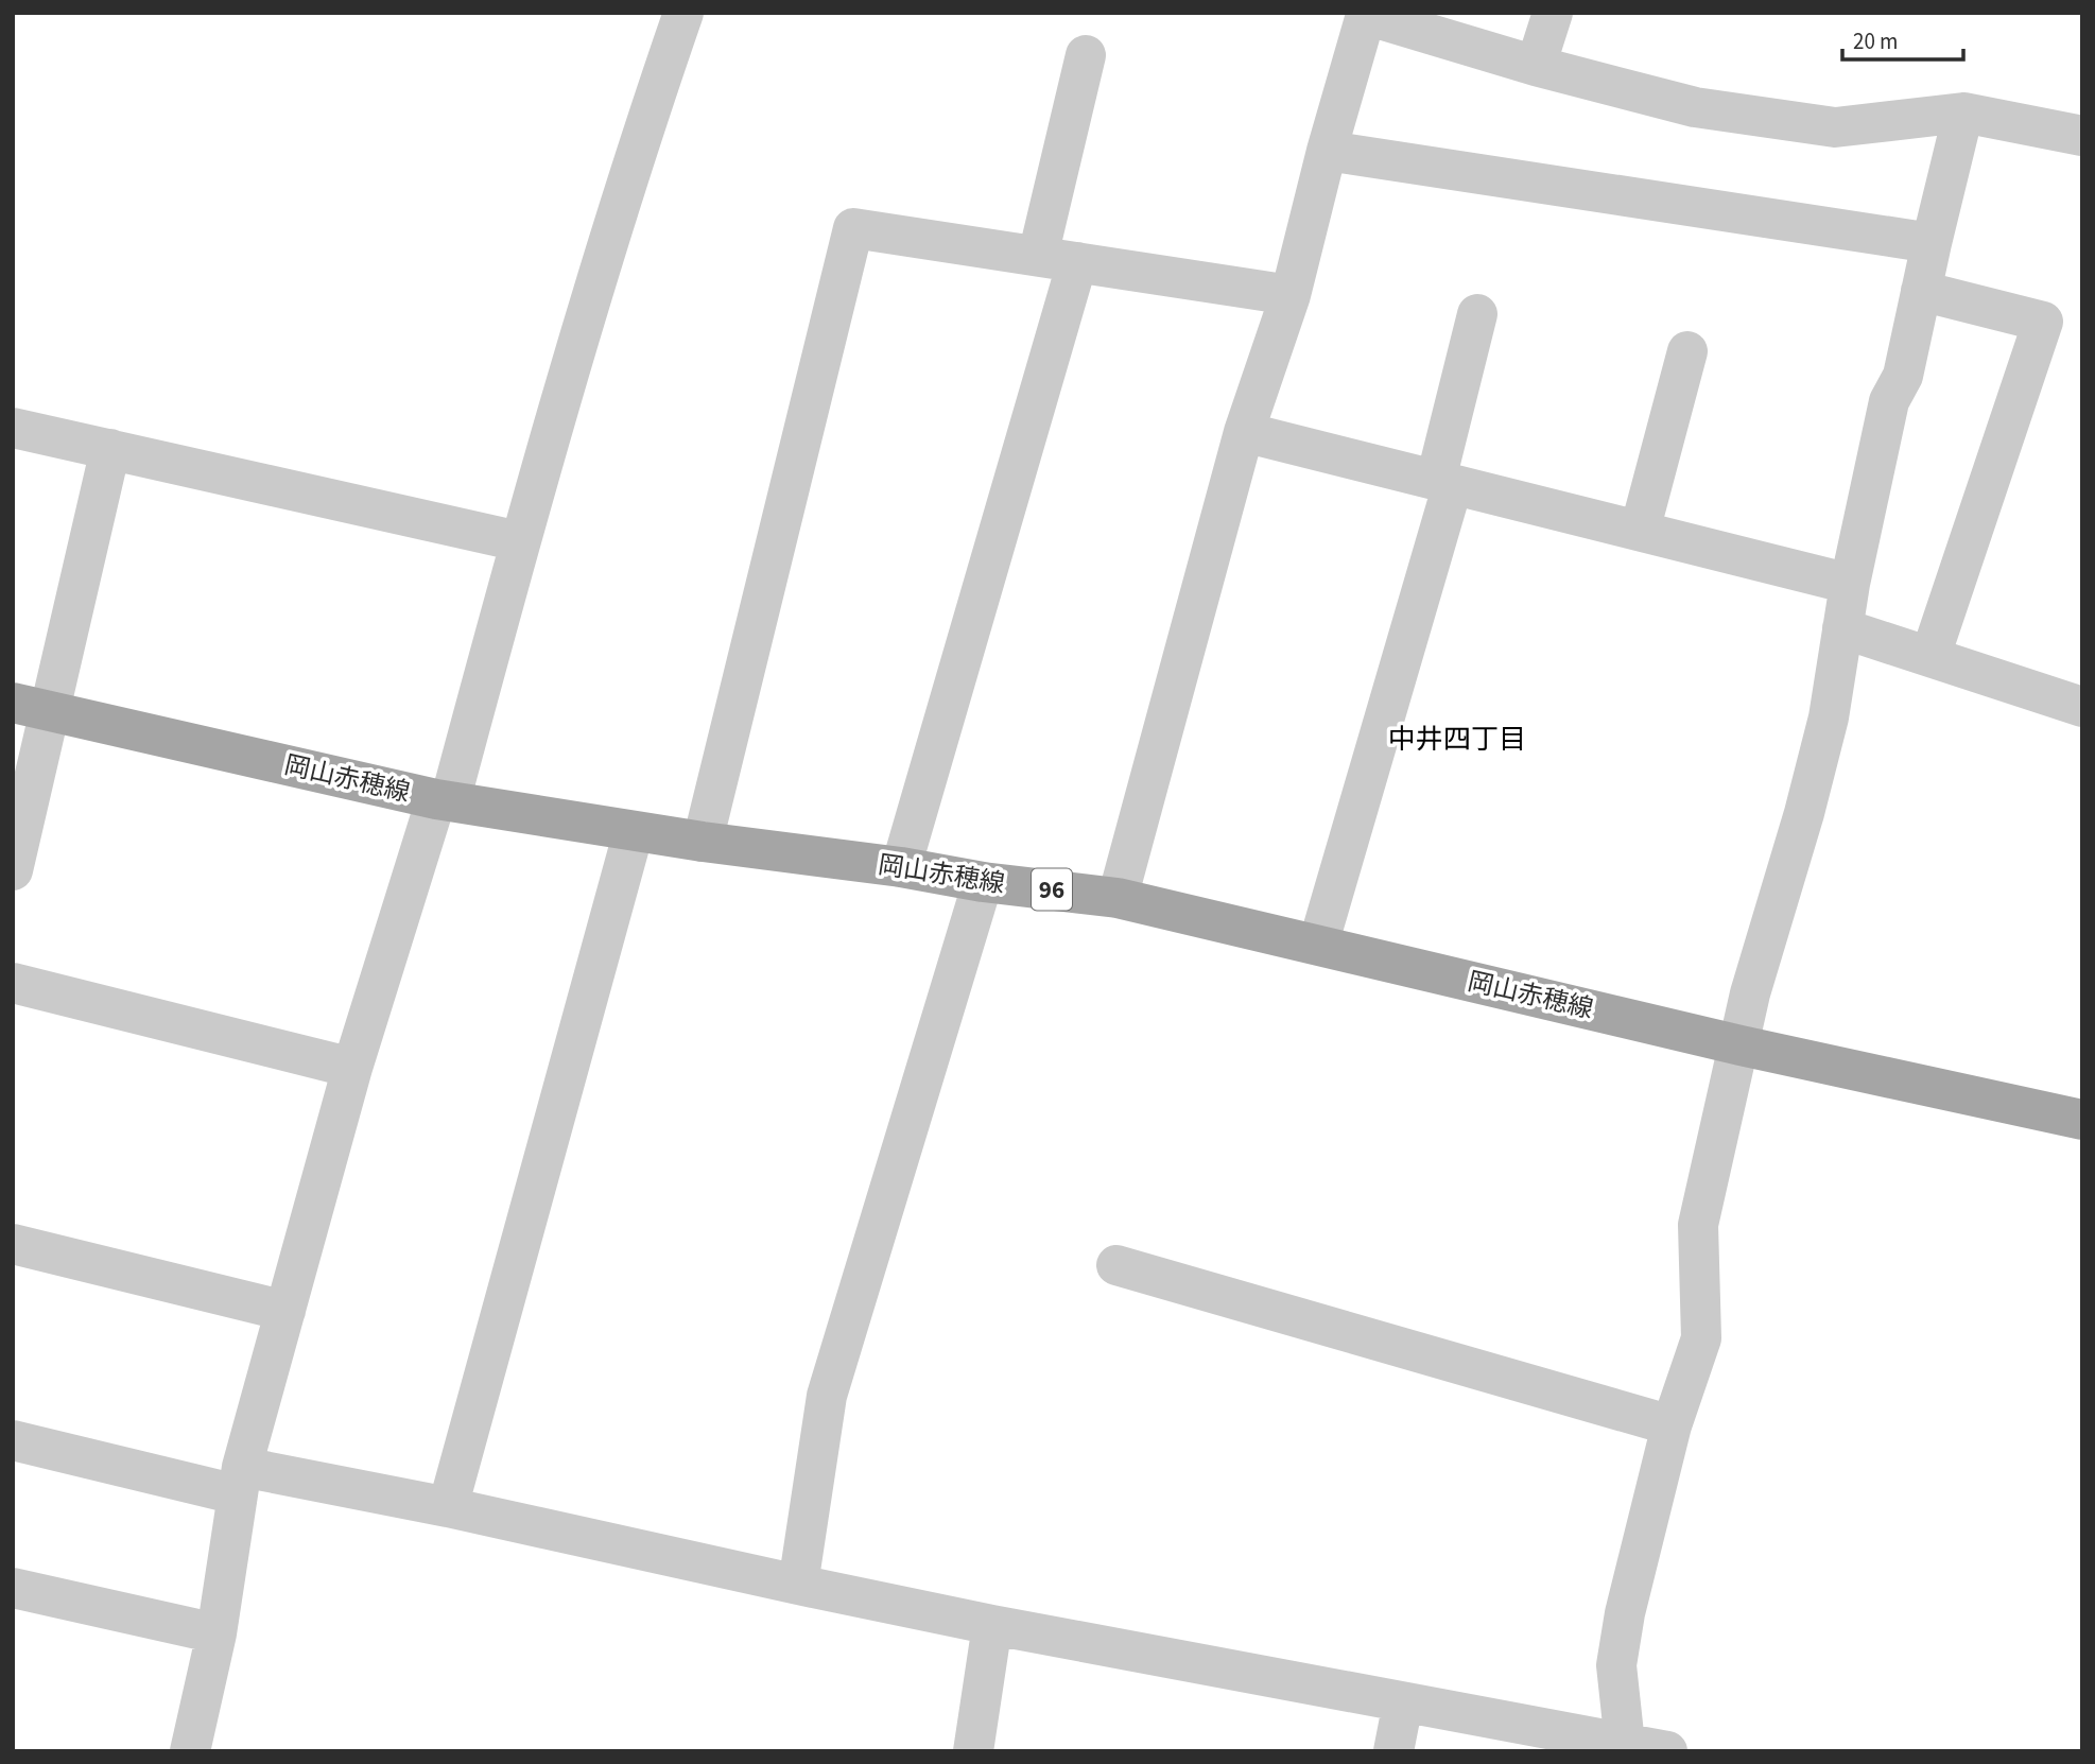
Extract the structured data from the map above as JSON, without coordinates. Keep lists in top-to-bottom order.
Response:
{
  "streets": {
    "main road": ["岡山赤穂線", "96"]
  },
  "districts": ["中井四丁目"],
  "scale_bar": "20 m"
}
